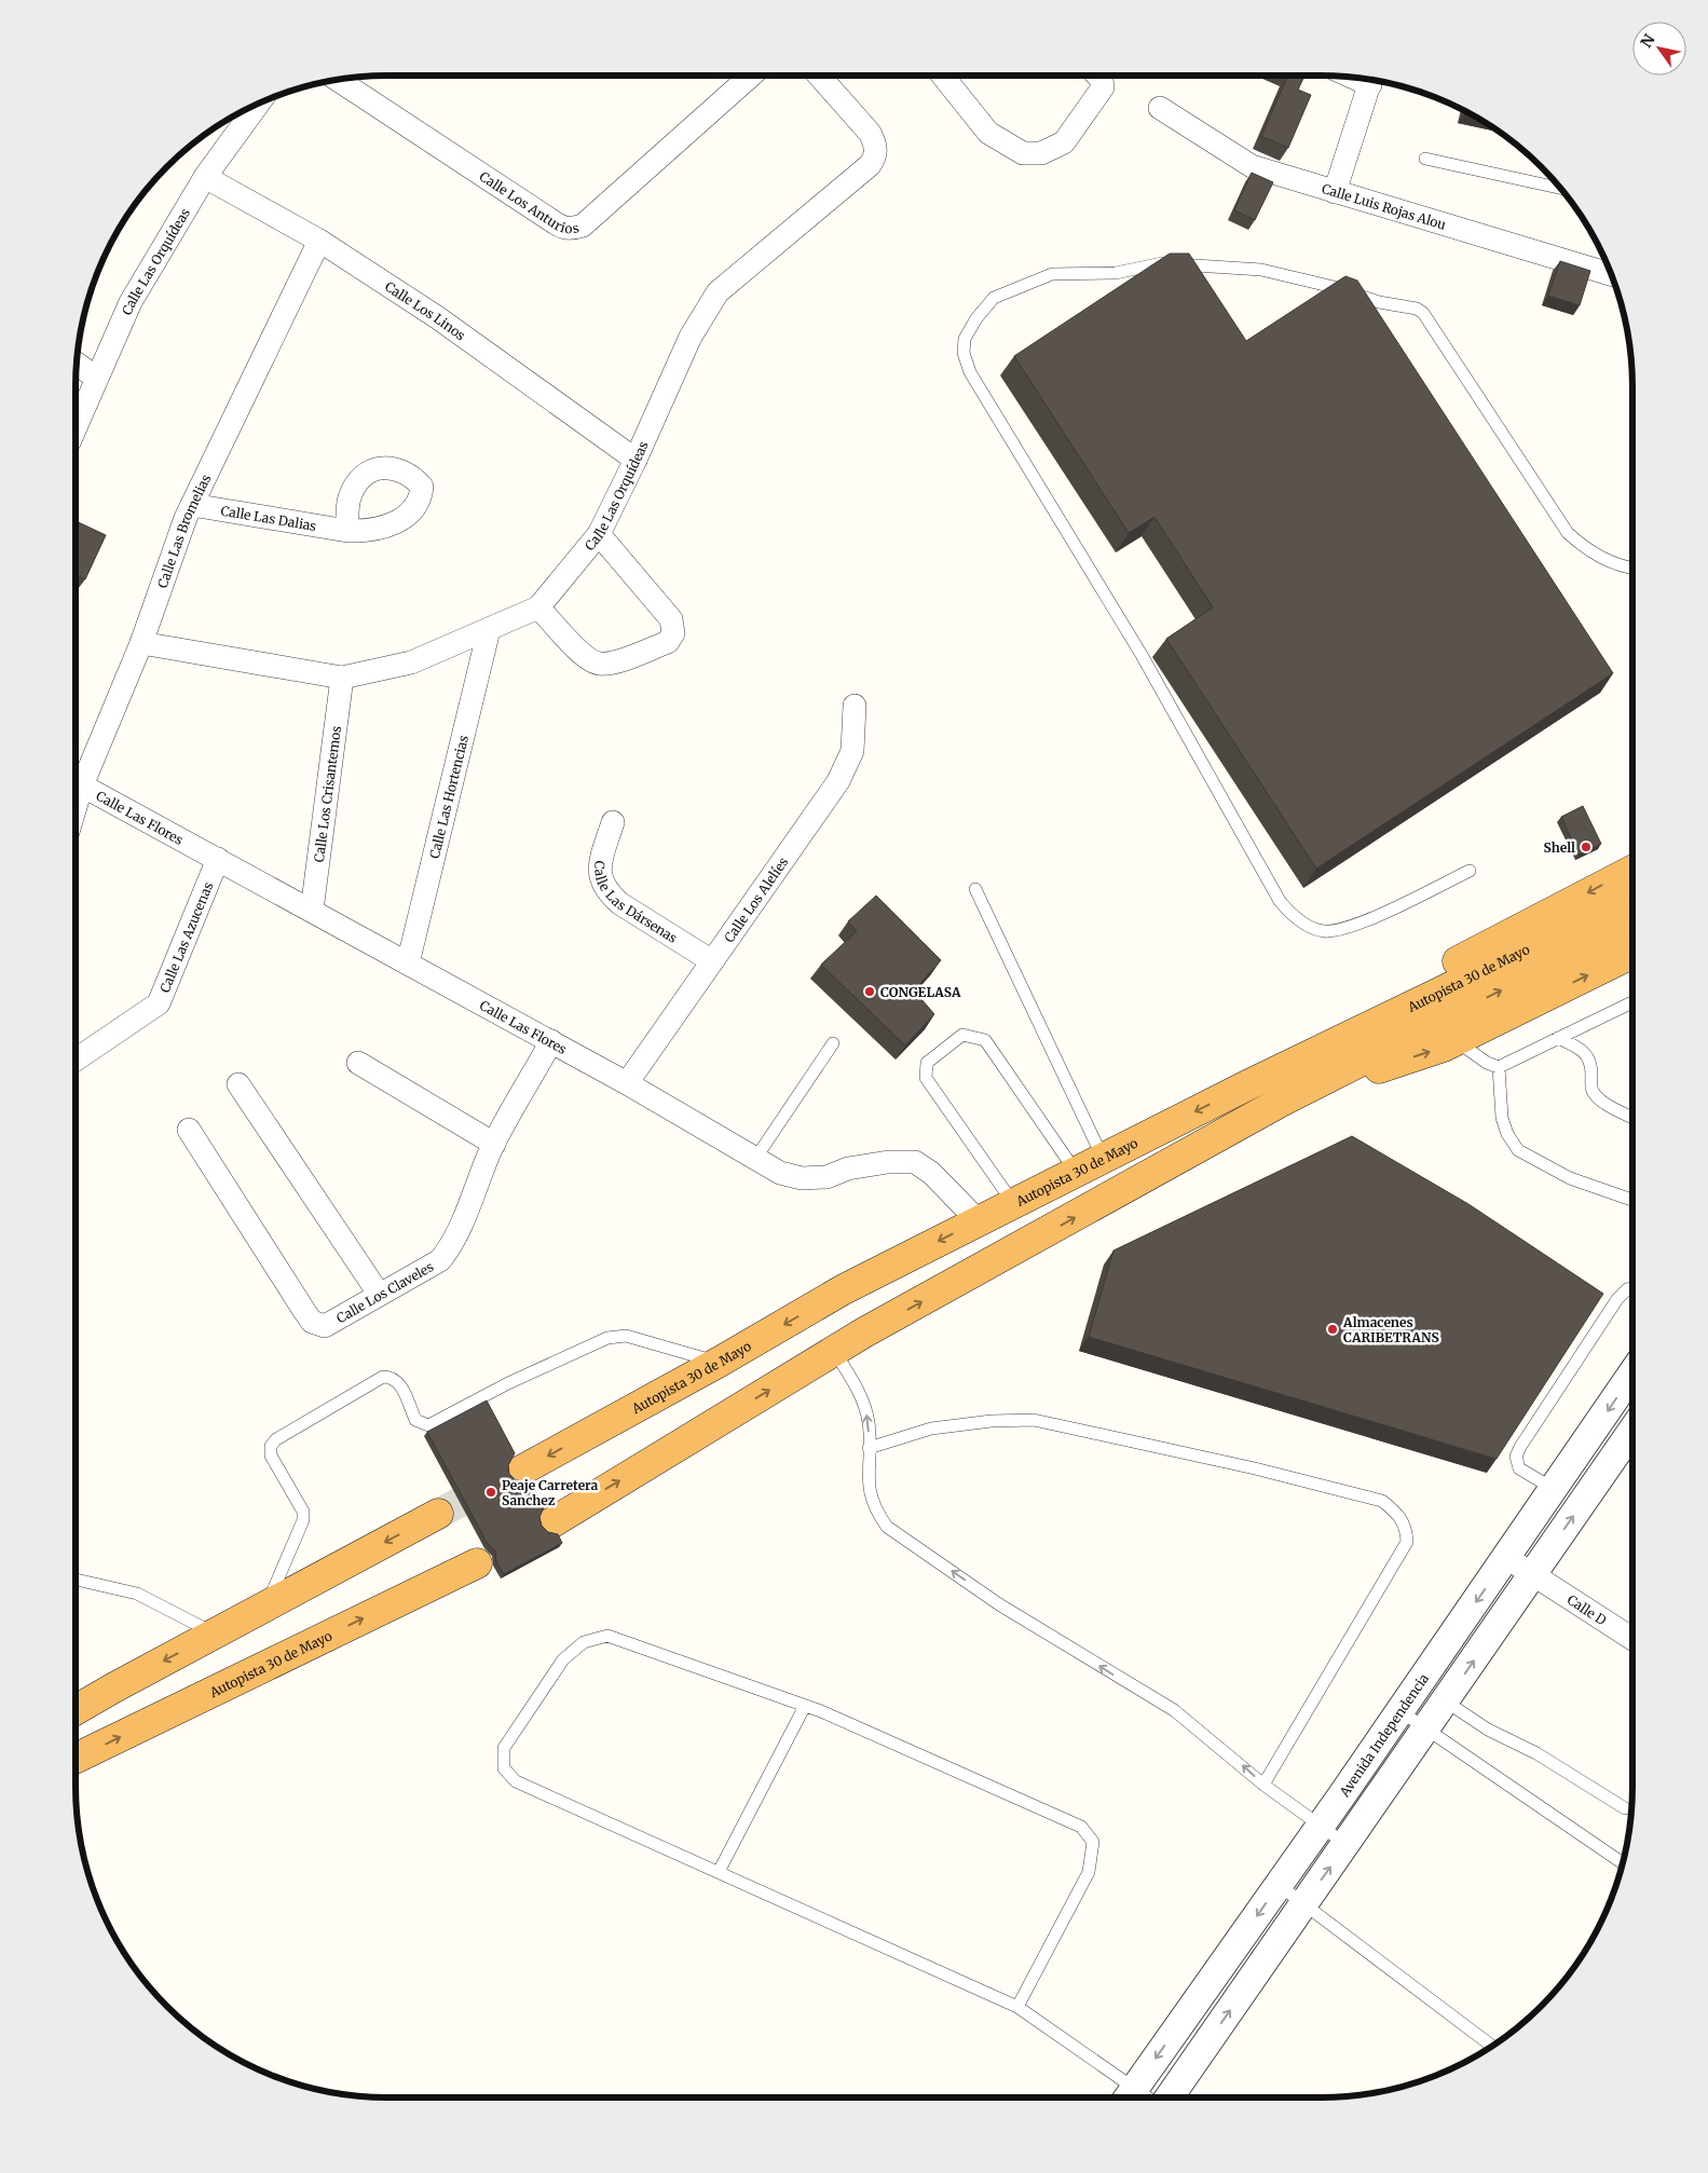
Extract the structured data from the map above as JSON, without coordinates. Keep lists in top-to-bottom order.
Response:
{
  "streets": {
    "highway": ["Autopista 30 de Mayo"],
    "street": [
      "Calle Los Anturios",
      "Calle Luis Rojas Alou",
      "Calle Las Orquídeas",
      "Calle Los Linos",
      "Calle Las Dalias",
      "Calle Las Bromelias",
      "Calle Los Crisantemos",
      "Calle Las Hortencias",
      "Calle Las Flores",
      "Calle Las Dársenas",
      "Calle Los Alelíes",
      "Calle Las Azucenas",
      "Calle Los Claveles",
      "Calle D",
      "Avenida Independencia"
    ]
  },
  "crossings": [
    ["Calle Las Orquídeas", "Calle Los Linos"],
    ["Calle Las Orquídeas", "Calle Las Bromelias"],
    ["Calle Las Orquídeas", "Calle Los Crisantemos"],
    ["Calle Las Orquídeas", "Calle Las Hortencias"],
    ["Calle Los Linos", "Calle Las Bromelias"],
    ["Calle Las Dalias", "Calle Las Bromelias"],
    ["Calle Las Bromelias", "Calle Las Flores"],
    ["Calle Los Crisantemos", "Calle Las Flores"],
    ["Calle Las Hortencias", "Calle Las Flores"],
    ["Calle Las Flores", "Calle Los Alelíes"],
    ["Calle Las Flores", "Calle Las Azucenas"],
    ["Calle Las Flores", "Autopista 30 de Mayo"],
    ["Calle Las Flores", "Calle Los Claveles"],
    ["Calle Las Dársenas", "Calle Los Alelíes"],
    ["Calle D", "Avenida Independencia"]
  ],
  "places": [
    "Shell",
    "CONGELASA",
    "Almacenes CARIBETRANS",
    "Peaje Carretera Sanchez"
  ],
  "north": "top left"
}
